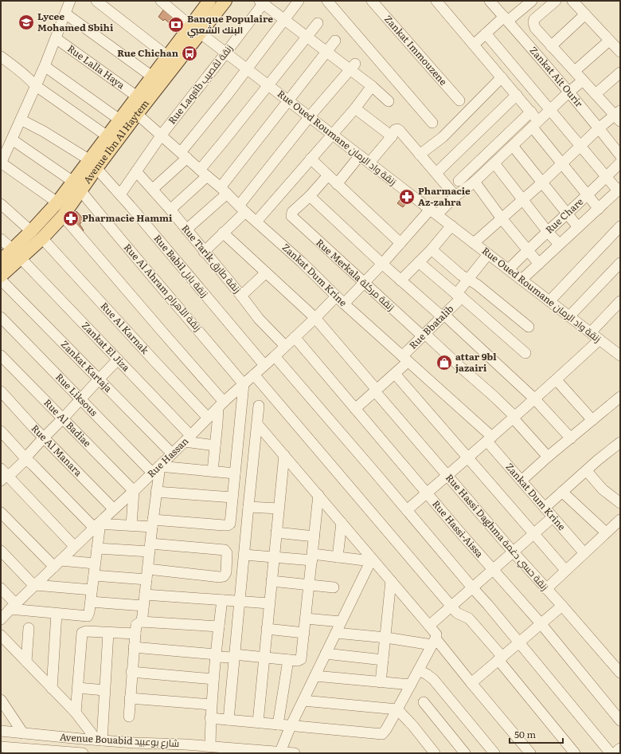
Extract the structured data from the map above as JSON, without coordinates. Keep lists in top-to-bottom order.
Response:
{
  "streets": {
    "main road": ["Avenue Ibn Al Haytem"],
    "street": [
      "Zankat Immouzene",
      "Rue Lalla Haya",
      "Zankat Ait Ourir",
      "Rue Laqsib زنقة لقصيب",
      "Rue Oued Roumane زنقة واد الرمان",
      "Rue Chare",
      "Rue Tarik زنقة طارق",
      "Rue Babil زنقة بابل",
      "Zankat Dum Krine",
      "Rue Merkala زنقة مركلة",
      "Rue Al Ahram زنقة الأهرام",
      "Rue Bbatalib",
      "Rue Al Karnak",
      "Zankat El Jiza",
      "Zankat Kartaja",
      "Rue Liksous",
      "Rue Al Badiae",
      "Rue Al Manara",
      "Rue Hassan",
      "Rue Hassi-Aissa",
      "Rue Hassi Daghma زنقة حسي دغمة",
      "Avenue Bouabid شارع بوعبيد"
    ]
  },
  "crossings": [
    ["Rue Lalla Haya", "Avenue Ibn Al Haytem"],
    ["Rue Laqsib زنقة لقصيب", "Rue Oued Roumane زنقة واد الرمان"],
    ["Rue Laqsib زنقة لقصيب", "Rue Tarik زنقة طارق"],
    ["Rue Laqsib زنقة لقصيب", "Rue Babil زنقة بابل"],
    ["Rue Laqsib زنقة لقصيب", "Zankat Dum Krine"],
    ["Rue Oued Roumane زنقة واد الرمان", "Avenue Ibn Al Haytem"],
    ["Rue Oued Roumane زنقة واد الرمان", "Rue Chare"],
    ["Rue Oued Roumane زنقة واد الرمان", "Rue Bbatalib"],
    ["Avenue Ibn Al Haytem", "Rue Babil زنقة بابل"],
    ["Avenue Ibn Al Haytem", "Zankat Dum Krine"],
    ["Avenue Ibn Al Haytem", "Rue Al Ahram زنقة الأهرام"],
    ["Avenue Ibn Al Haytem", "Rue Al Karnak"],
    ["Avenue Ibn Al Haytem", "Zankat El Jiza"],
    ["Rue Tarik زنقة طارق", "Rue Hassan"],
    ["Rue Babil زنقة بابل", "Rue Hassan"],
    ["Zankat Dum Krine", "Rue Bbatalib"],
    ["Zankat Dum Krine", "Rue Hassan"],
    ["Rue Merkala زنقة مركلة", "Rue Bbatalib"],
    ["Rue Al Ahram زنقة الأهرام", "Rue Hassan"],
    ["Rue Bbatalib", "Rue Hassi-Aissa"],
    ["Rue Bbatalib", "Rue Hassi Daghma زنقة حسي دغمة"],
    ["Rue Al Karnak", "Rue Hassan"],
    ["Zankat El Jiza", "Rue Hassan"],
    ["Zankat Kartaja", "Rue Hassan"],
    ["Rue Liksous", "Rue Hassan"],
    ["Rue Al Badiae", "Rue Hassan"],
    ["Rue Al Manara", "Rue Hassan"],
    ["Rue Hassan", "Rue Hassi-Aissa"],
    ["Rue Hassan", "Rue Hassi Daghma زنقة حسي دغمة"]
  ],
  "places": {
    "school or university": ["Lycee Mohamed Sbihi"],
    "bank": ["Banque Populaire البنك الشعبي"],
    "bus stop": ["Rue Chichan"],
    "pharmacy": ["Pharmacie Az-zahra", "Pharmacie Hammi"],
    "shop": ["attar 9bl jazairi"]
  },
  "scale_bar": "50 m"
}
